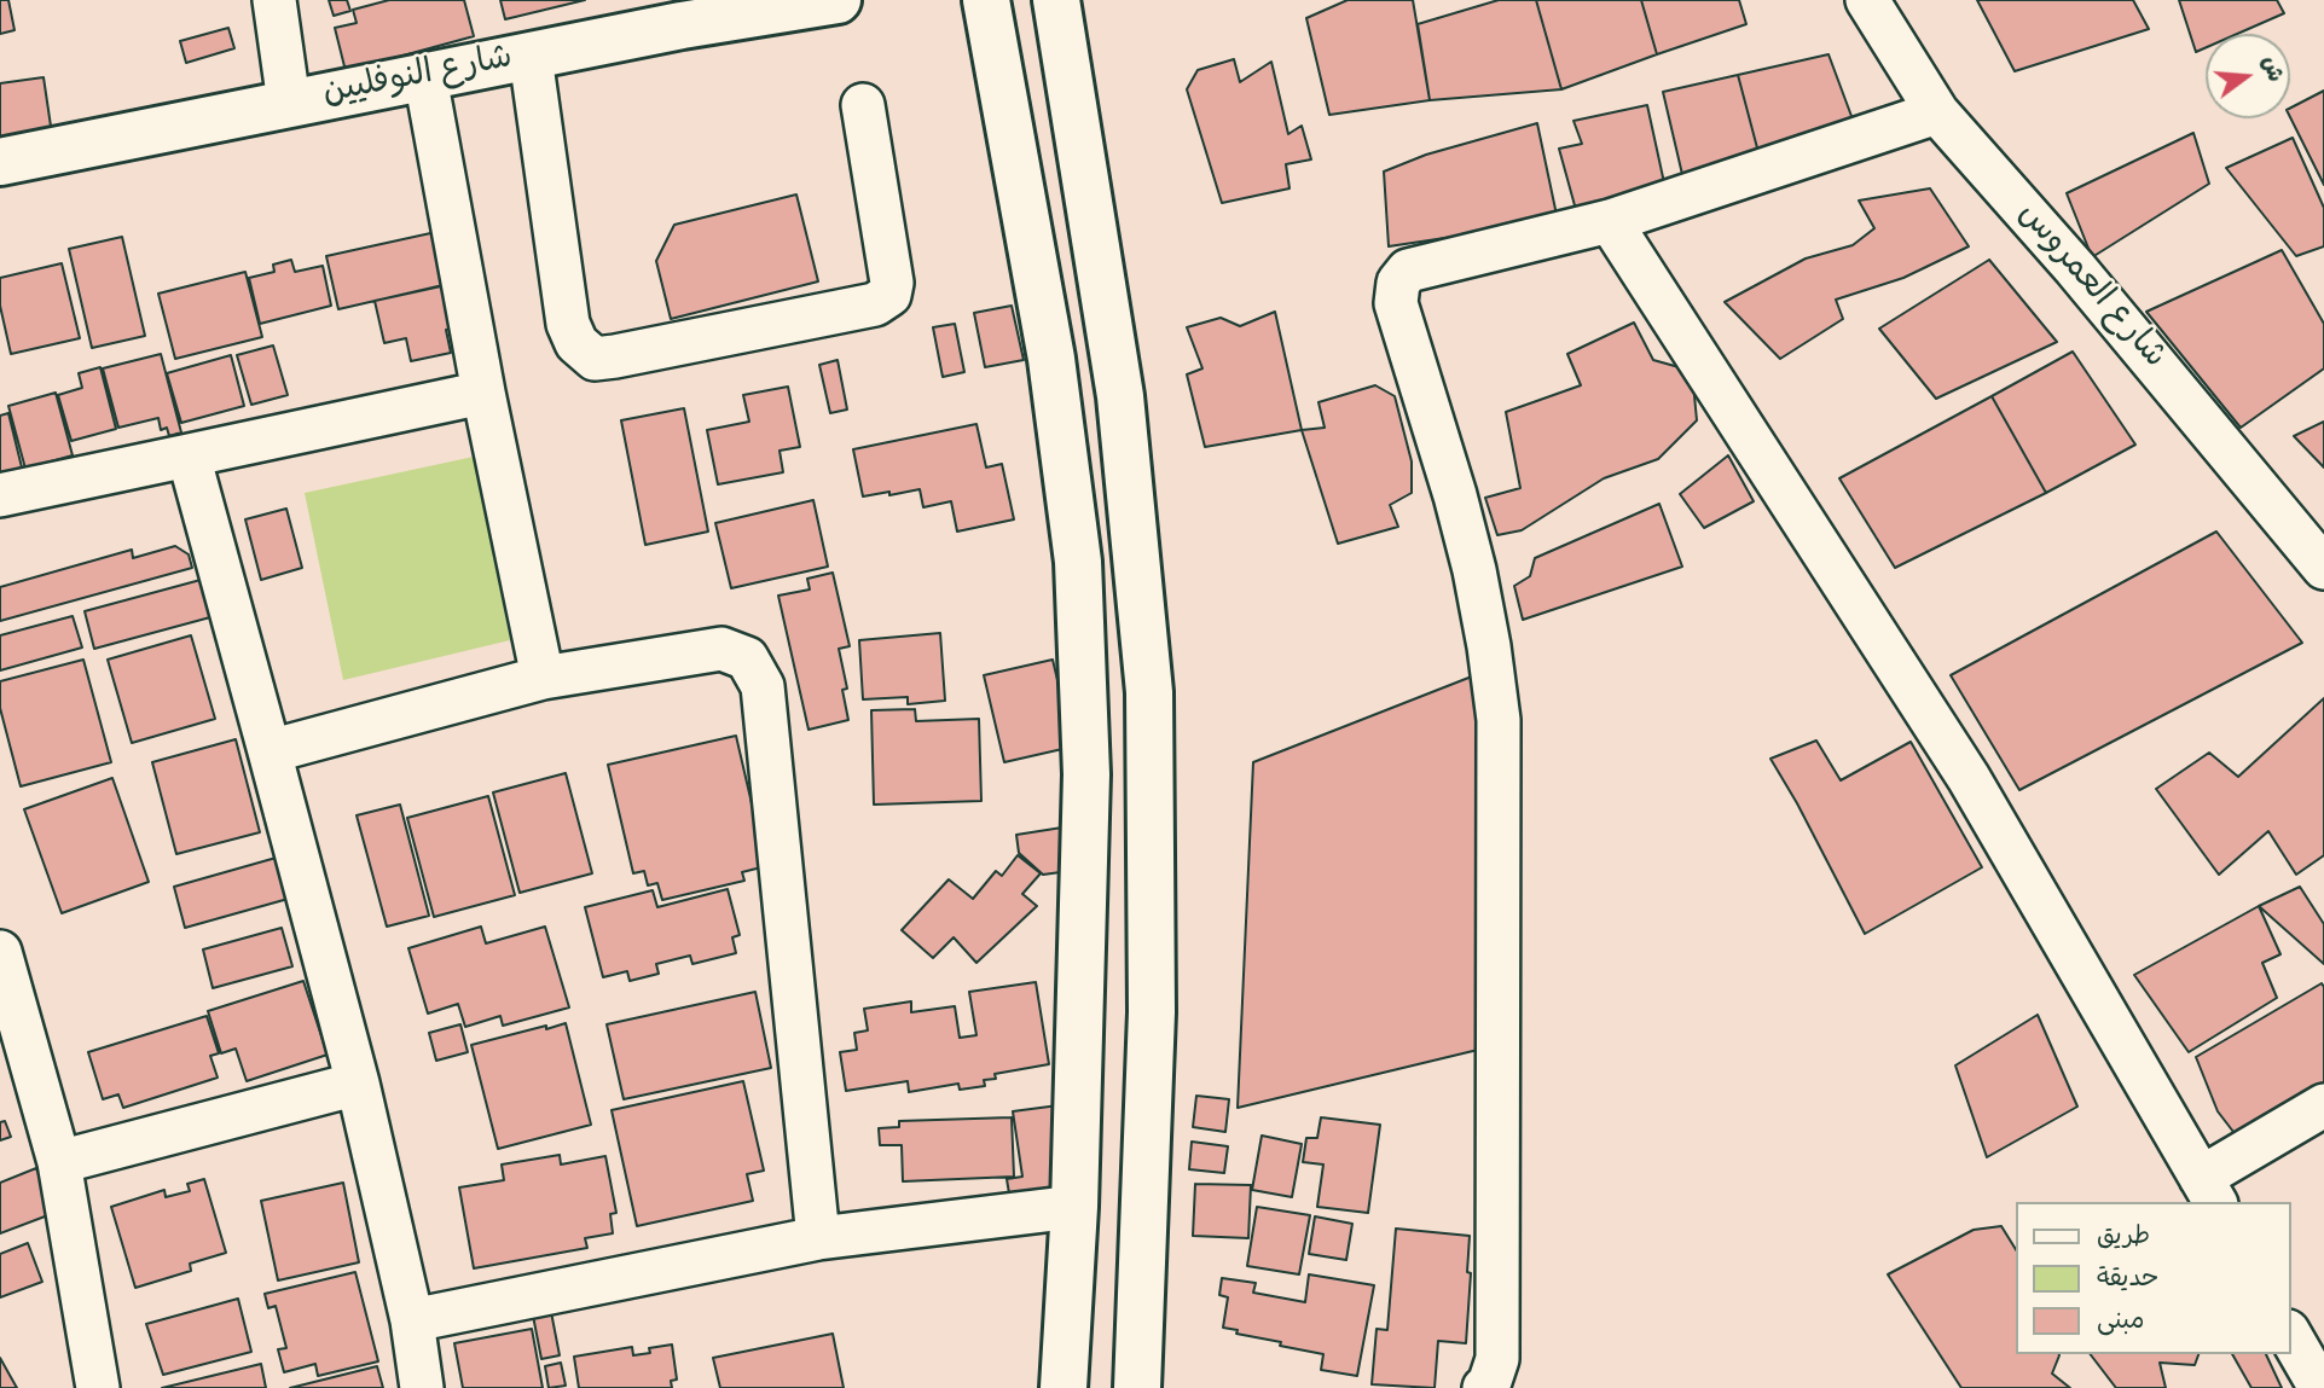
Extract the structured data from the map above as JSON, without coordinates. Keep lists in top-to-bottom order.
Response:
{
  "streets": {
    "main road": ["شارع النوفليين"],
    "street": ["شارع العمروس"]
  },
  "legend": ["طريق", "حديقة", "مبنى"],
  "north": "right"
}
